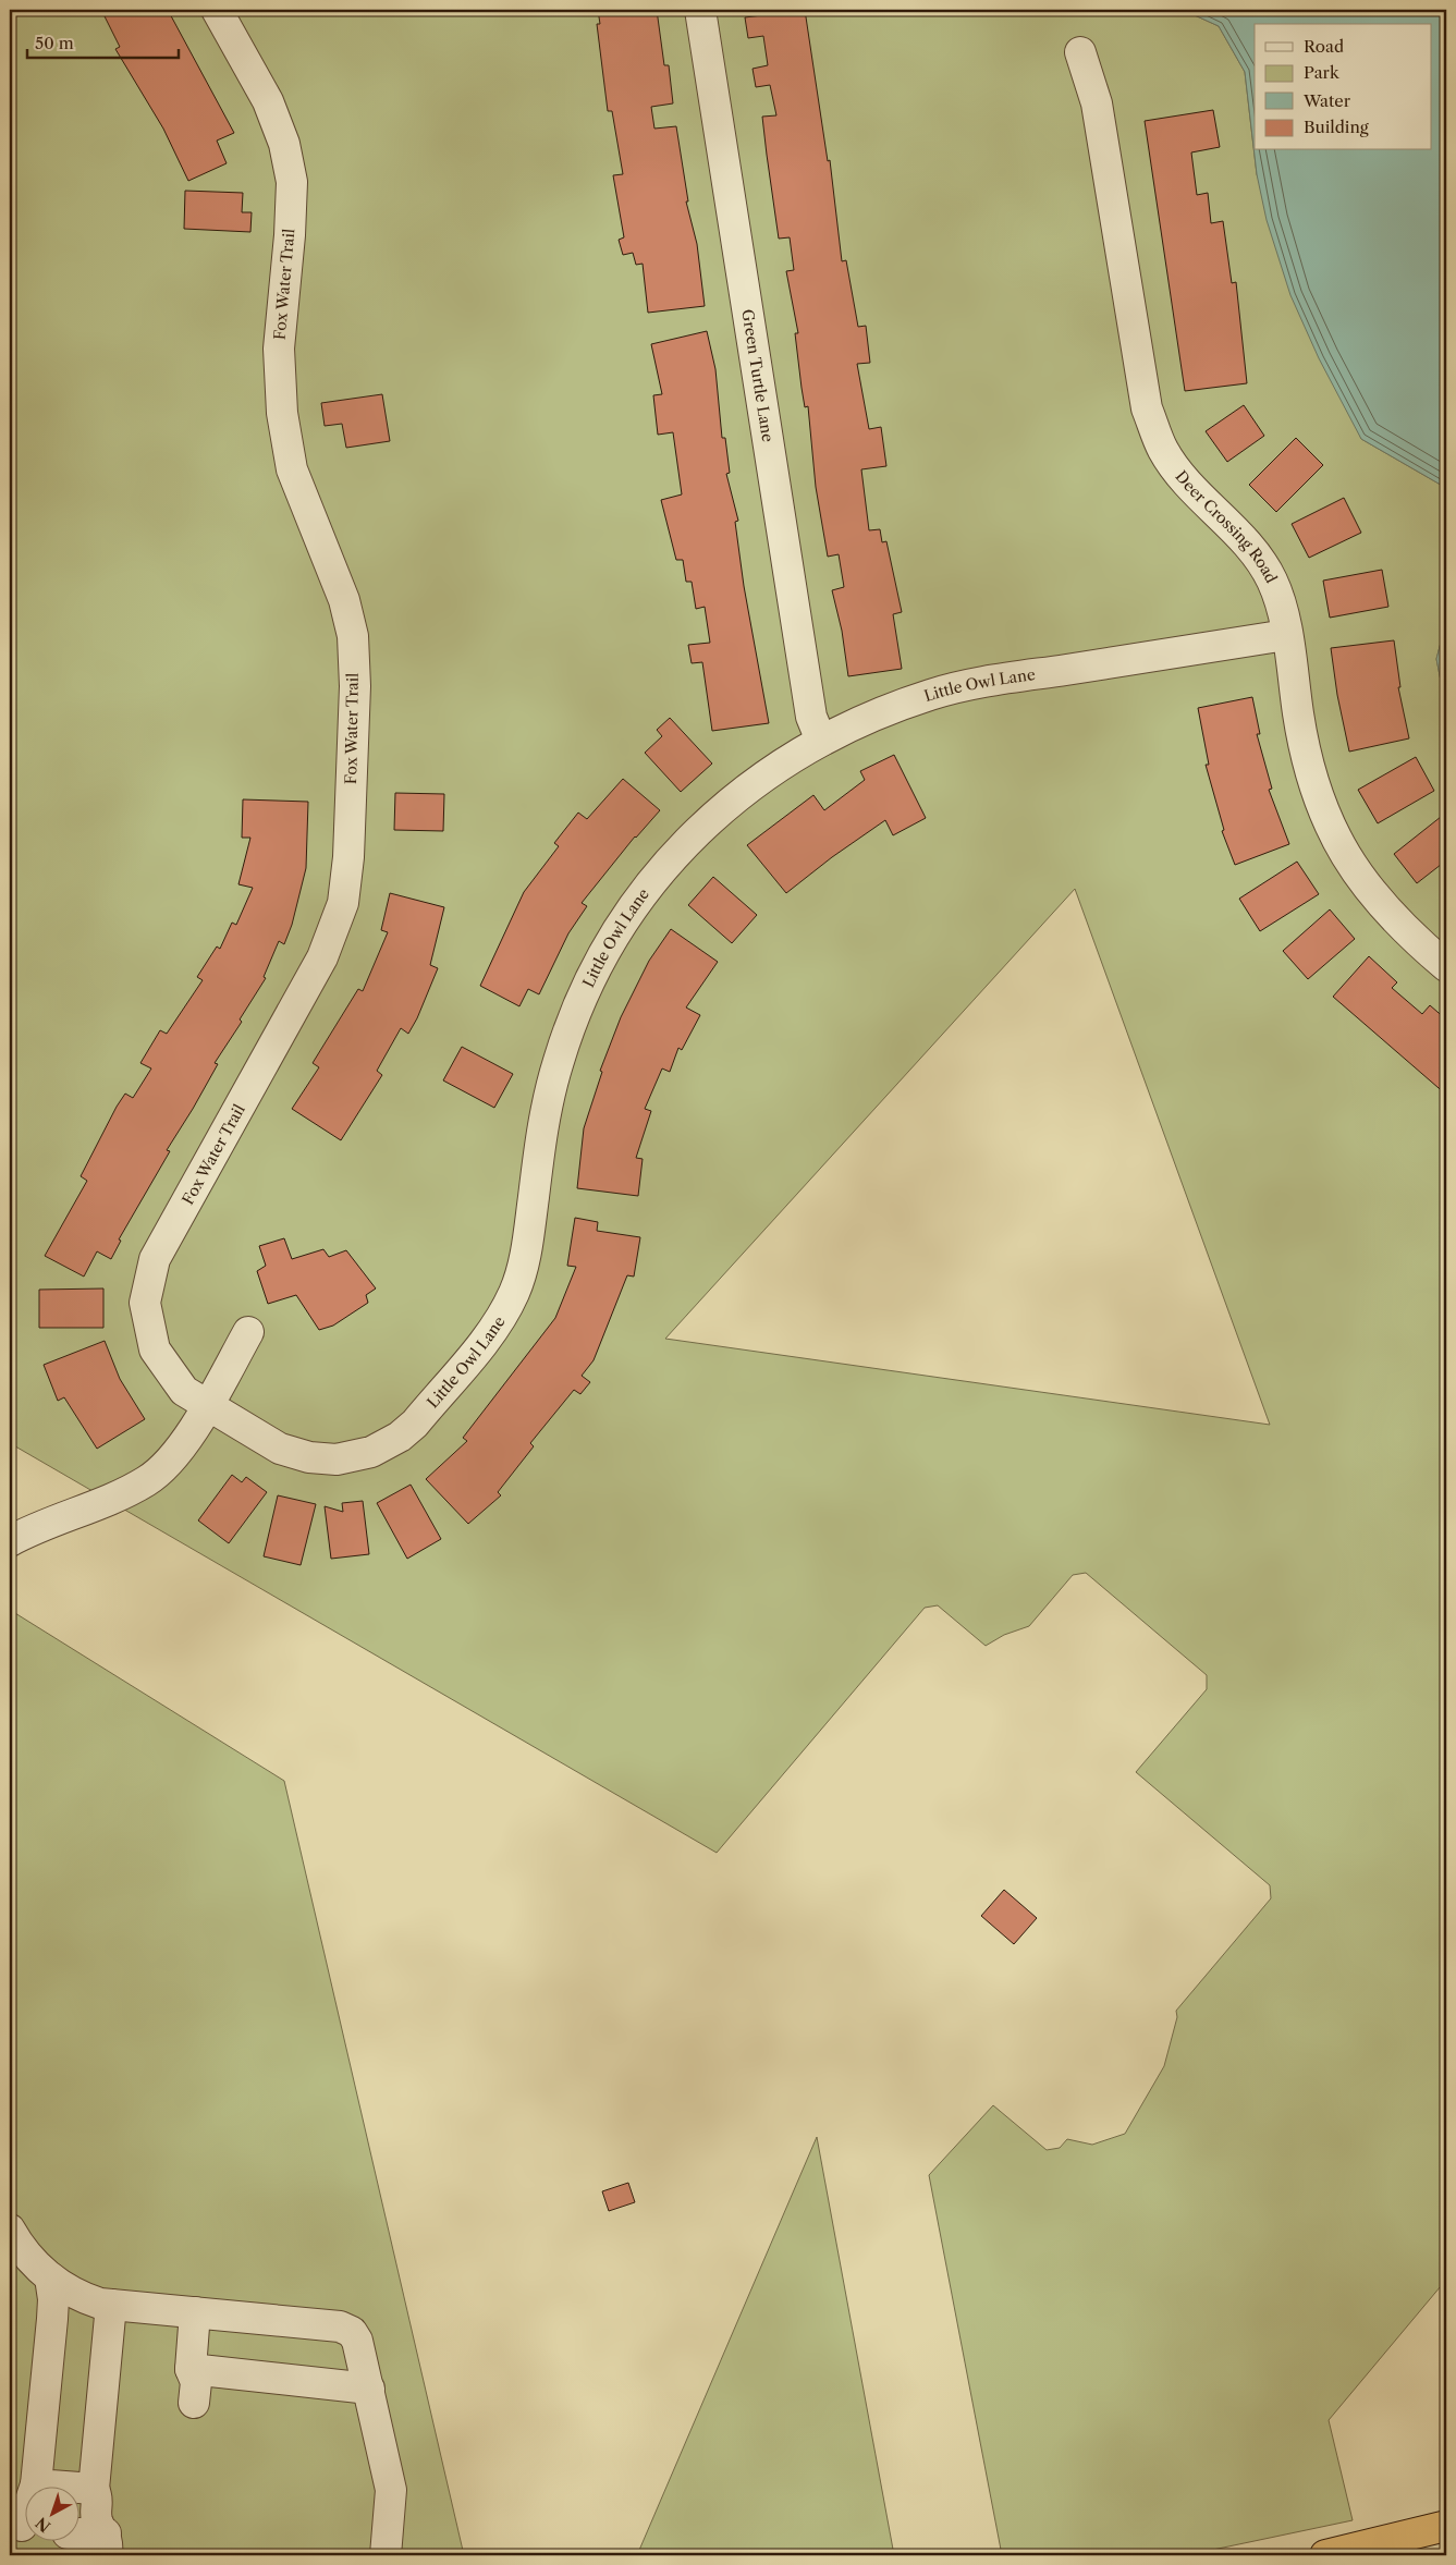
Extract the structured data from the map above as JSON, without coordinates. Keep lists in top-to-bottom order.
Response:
{
  "streets": {
    "street": [
      "Fox Water Trail",
      "Green Turtle Lane",
      "Deer Crossing Road",
      "Little Owl Lane"
    ]
  },
  "crossings": [
    ["Fox Water Trail", "Little Owl Lane"],
    ["Green Turtle Lane", "Little Owl Lane"],
    ["Deer Crossing Road", "Little Owl Lane"]
  ],
  "legend": [
    "Road",
    "Park",
    "Water",
    "Building"
  ],
  "scale_bar": "50 m",
  "north": "bottom left"
}
